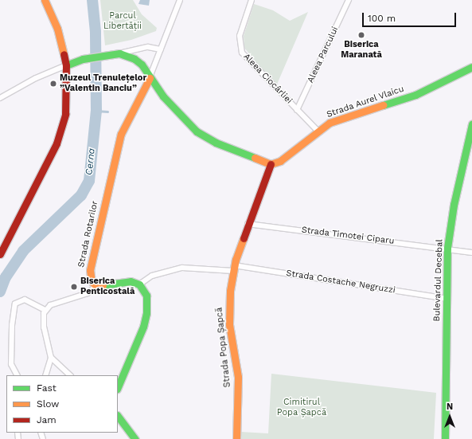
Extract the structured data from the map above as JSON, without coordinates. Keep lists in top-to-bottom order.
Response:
{
  "streets": {
    "street": [
      "Aleea Parcului",
      "Aleea Ciocârliei",
      "Strada Aurel Vlaicu",
      "Strada Rotarilor",
      "Strada Timotei Ciparu",
      "Bulevardul Decebal",
      "Strada Costache Negruzzi",
      "Strada Popa Șapcă"
    ]
  },
  "crossings": [
    ["Aleea Parcului", "Aleea Ciocârliei"],
    ["Aleea Ciocârliei", "Strada Aurel Vlaicu"],
    ["Strada Aurel Vlaicu", "Strada Popa Șapcă"],
    ["Strada Timotei Ciparu", "Bulevardul Decebal"],
    ["Strada Timotei Ciparu", "Strada Popa Șapcă"],
    ["Bulevardul Decebal", "Strada Costache Negruzzi"],
    ["Strada Costache Negruzzi", "Strada Popa Șapcă"]
  ],
  "water": ["Cerna"],
  "parks": ["Parcul Libertății", "Cimitirul Popa Șapcă"],
  "places": ["Biserica Maranată", "Muzeul Trenulețelor ”Valentin Banciu”", "Biserica Penticostală"],
  "legend": ["Fast", "Slow", "Jam"],
  "scale_bar": "100 m",
  "north": "top"
}
